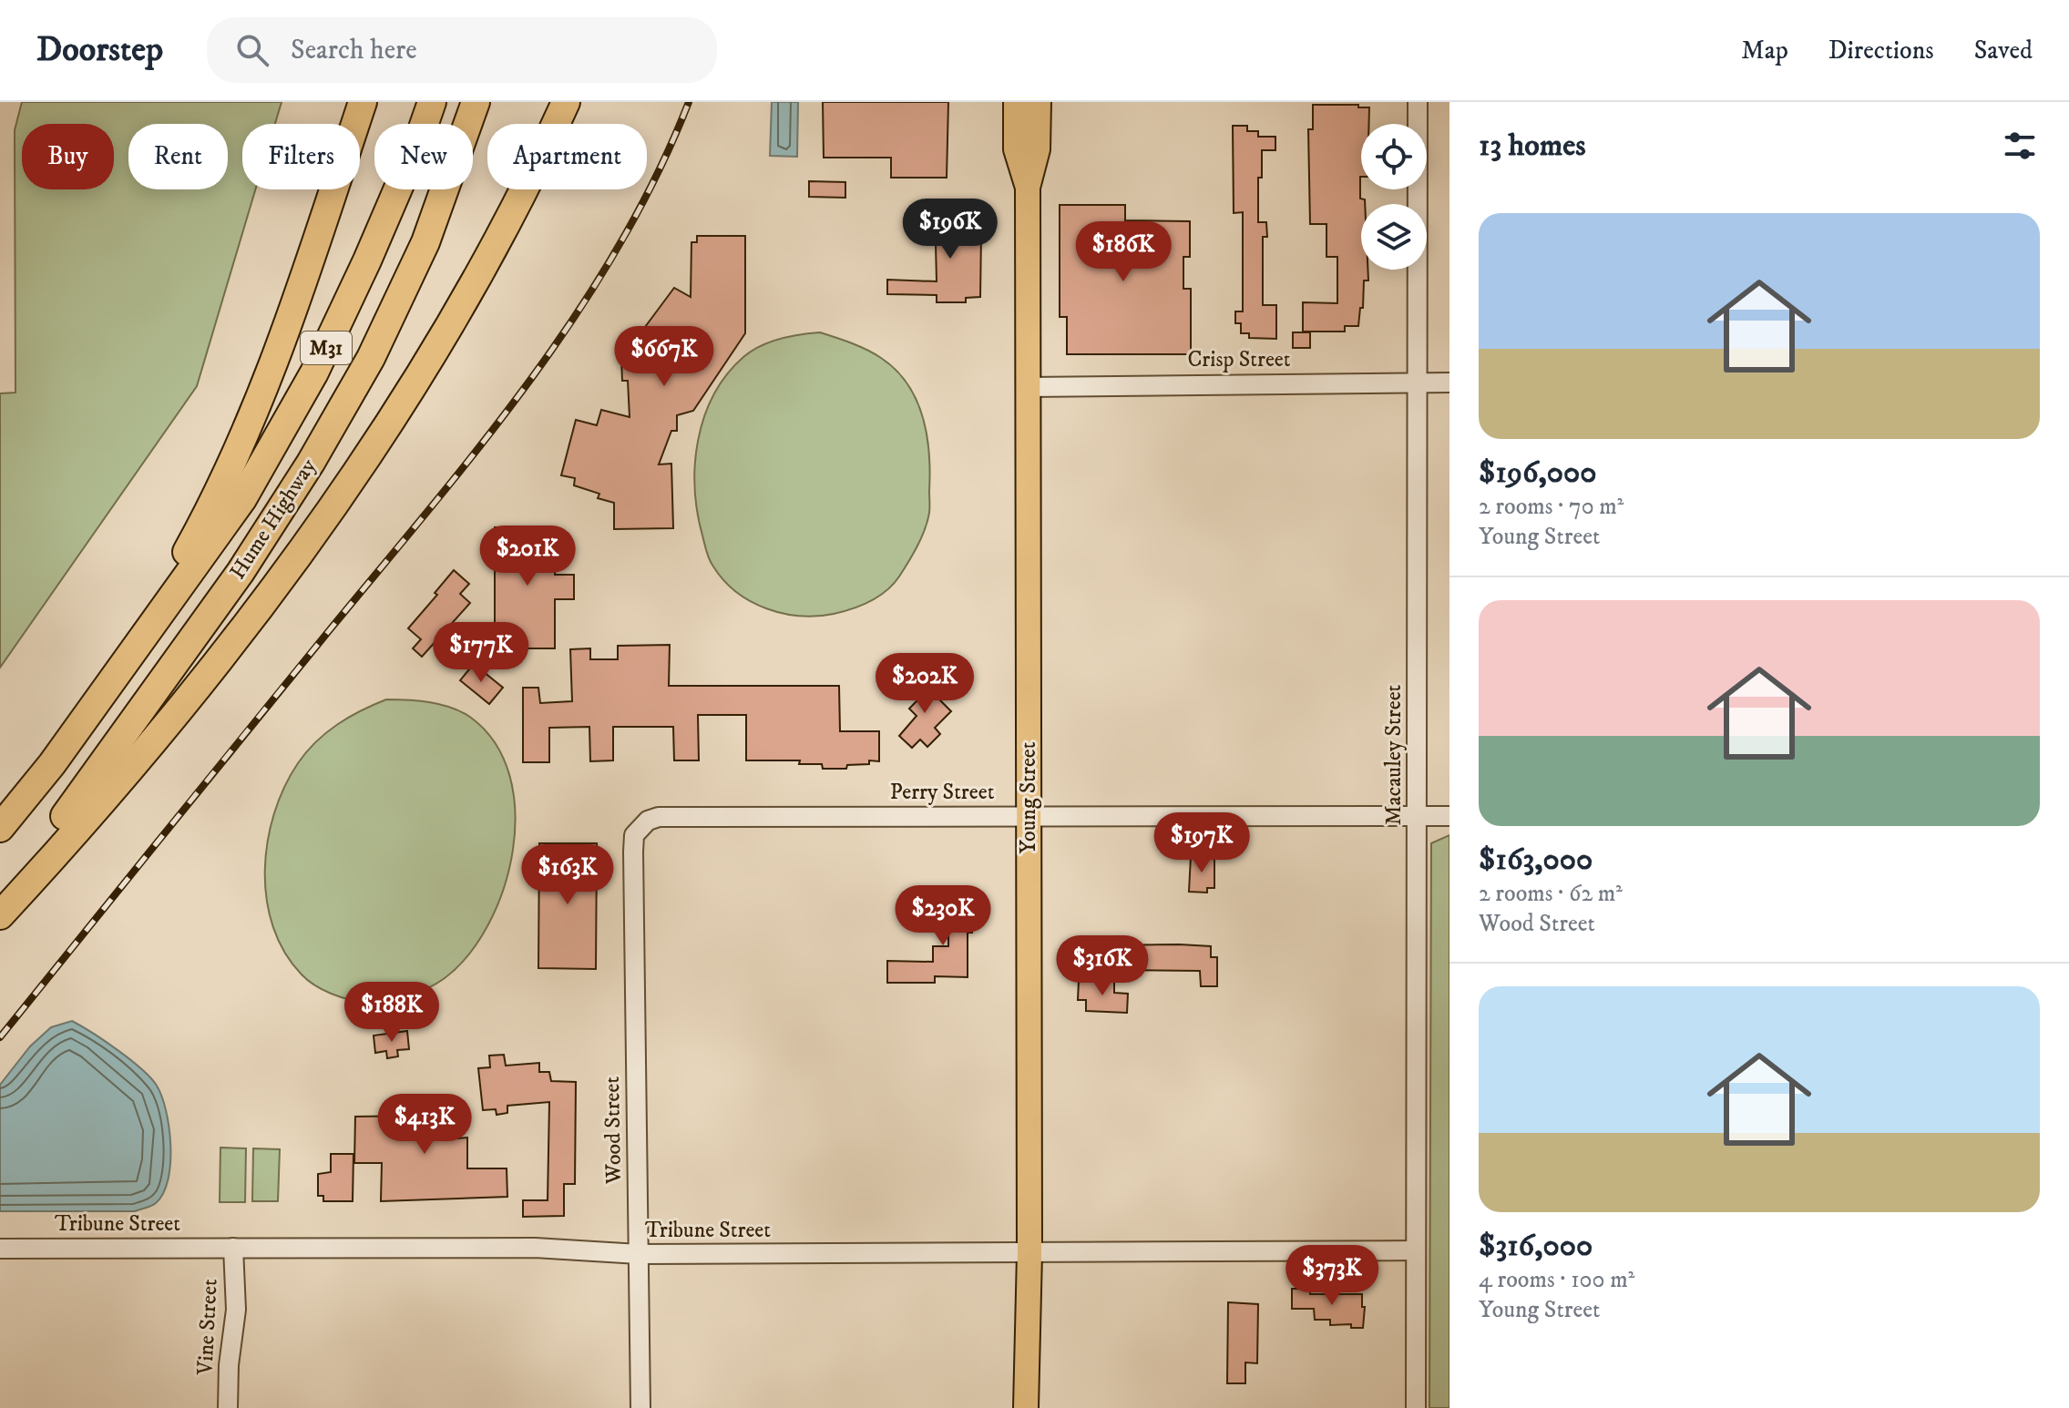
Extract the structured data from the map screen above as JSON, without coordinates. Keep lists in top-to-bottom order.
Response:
{
  "streets": {
    "highway": ["M31", "Hume Highway"],
    "main road": ["Young Street"],
    "street": [
      "Crisp Street",
      "Macauley Street",
      "Perry Street",
      "Wood Street",
      "Tribune Street",
      "Vine Street"
    ]
  },
  "crossings": [
    ["Crisp Street", "Macauley Street"],
    ["Crisp Street", "Young Street"],
    ["Macauley Street", "Perry Street"],
    ["Macauley Street", "Tribune Street"],
    ["Perry Street", "Young Street"],
    ["Perry Street", "Wood Street"],
    ["Young Street", "Tribune Street"],
    ["Wood Street", "Tribune Street"],
    ["Tribune Street", "Vine Street"]
  ],
  "page": {
    "header": "Doorstep",
    "search": "Search here",
    "nav": ["Map", "Directions", "Saved"],
    "heading": "13 homes",
    "chip": [
      "Buy",
      "Rent",
      "Filters",
      "New",
      "Apartment"
    ],
    "list": [
      {
        "name": "$196,000",
        "note": "2 rooms · 70 m² · Young Street"
      },
      {
        "name": "$163,000",
        "note": "2 rooms · 62 m² · Wood Street"
      },
      {
        "name": "$316,000",
        "note": "4 rooms · 100 m² · Young Street"
      }
    ],
    "price": [
      "$196K",
      "$186K",
      "$667K",
      "$201K",
      "$177K",
      "$202K",
      "$197K",
      "$163K",
      "$230K",
      "$316K",
      "$188K",
      "$413K",
      "$373K"
    ]
  }
}
